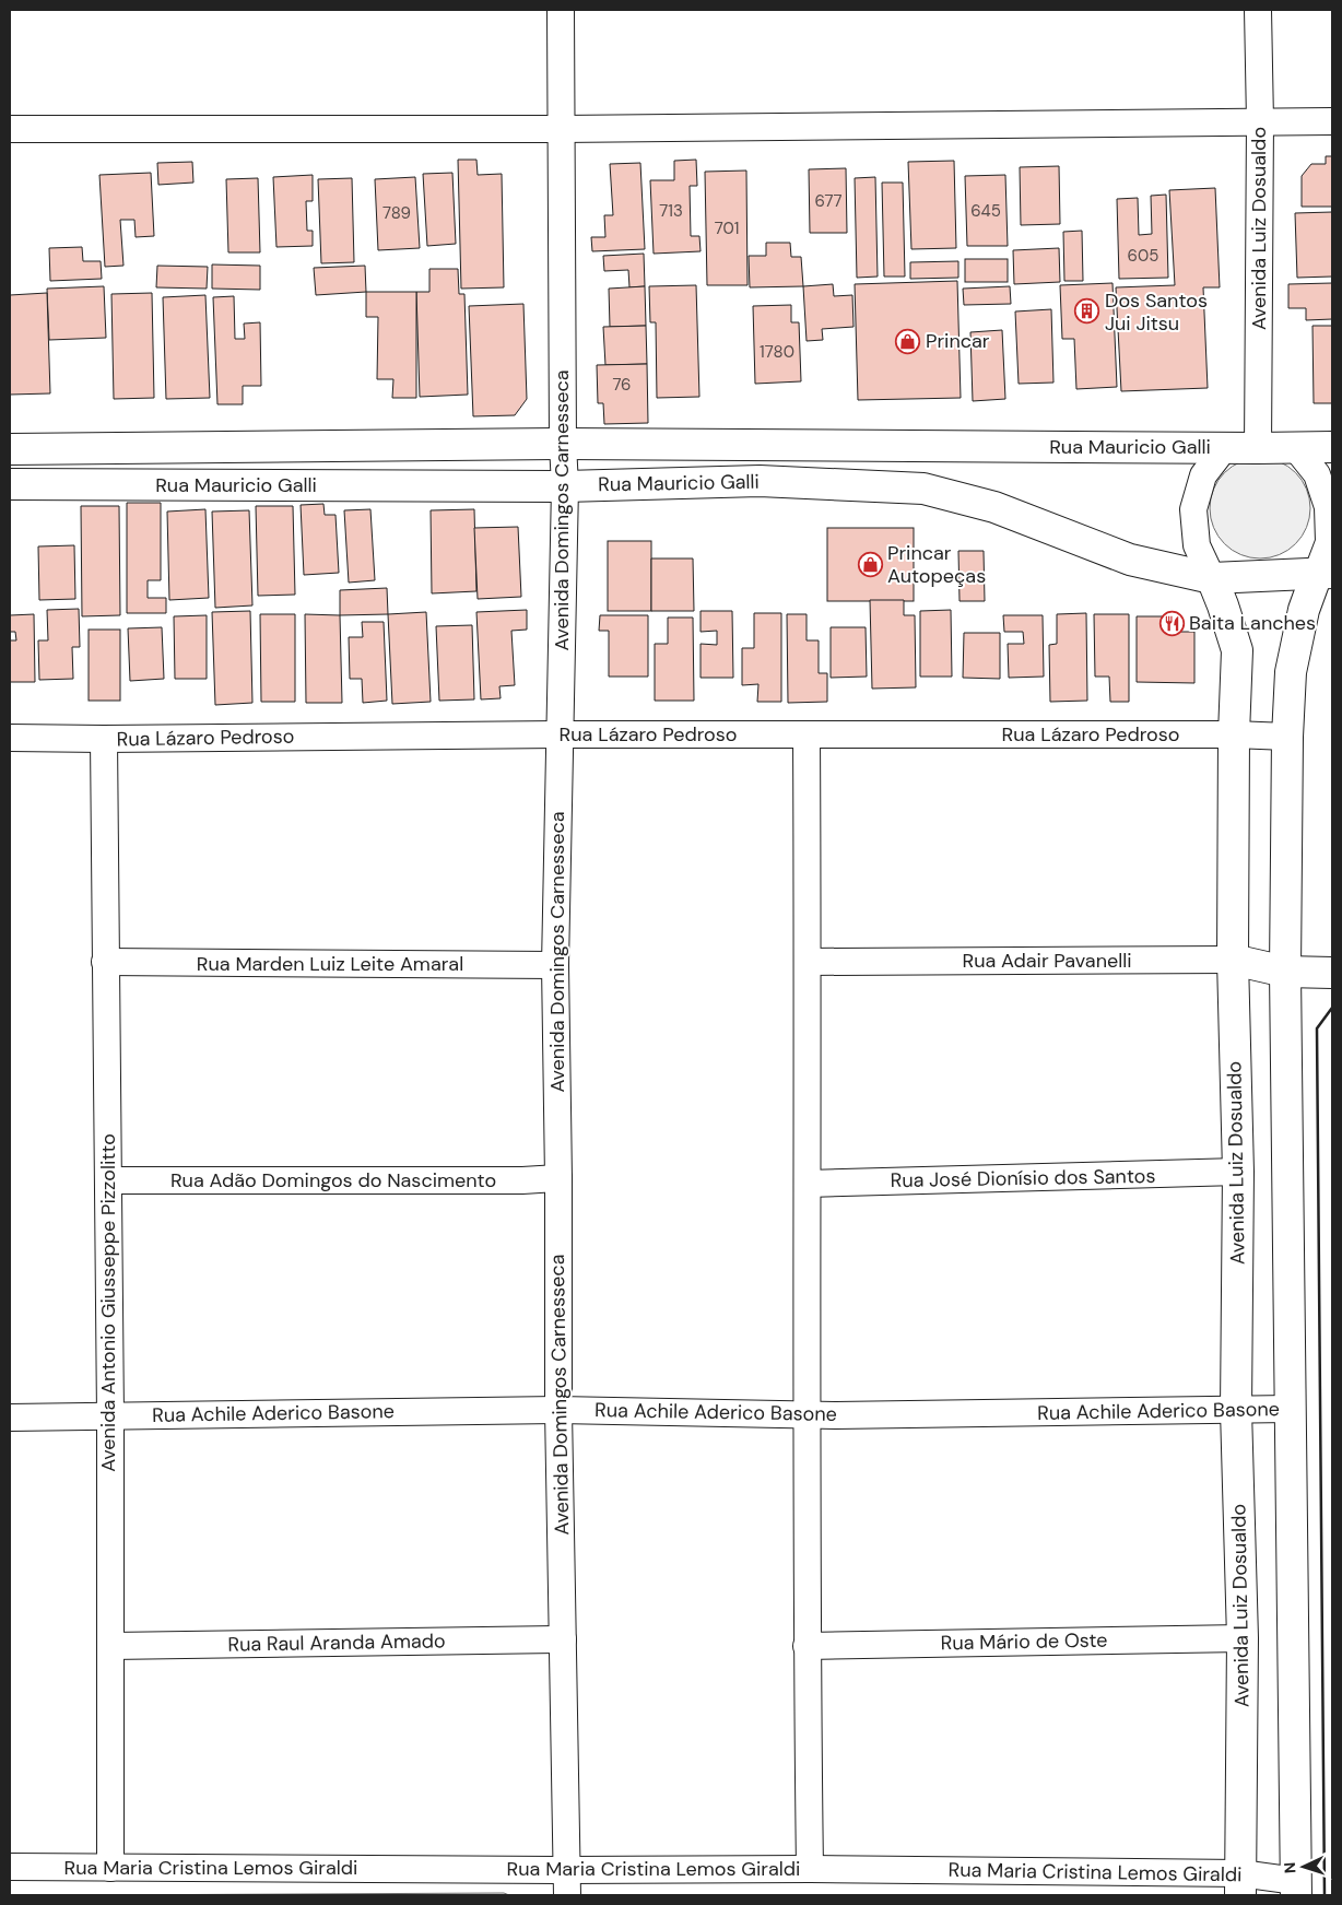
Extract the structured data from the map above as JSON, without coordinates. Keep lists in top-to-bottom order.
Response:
{
  "streets": {
    "street": [
      "Avenida Luiz Dosualdo",
      "Rua Mauricio Galli",
      "Avenida Domingos Carnesseca",
      "Rua Lázaro Pedroso",
      "Rua Adair Pavanelli",
      "Rua Marden Luiz Leite Amaral",
      "Rua José Dionísio dos Santos",
      "Rua Adão Domingos do Nascimento",
      "Avenida Antonio Giusseppe Pizzolitto",
      "Rua Achile Aderico Basone",
      "Rua Mário de Oste",
      "Rua Raul Aranda Amado",
      "Rua Maria Cristina Lemos Giraldi"
    ]
  },
  "crossings": [
    ["Avenida Luiz Dosualdo", "Rua Mauricio Galli"],
    ["Avenida Luiz Dosualdo", "Rua Lázaro Pedroso"],
    ["Avenida Luiz Dosualdo", "Rua Adair Pavanelli"],
    ["Avenida Luiz Dosualdo", "Rua José Dionísio dos Santos"],
    ["Avenida Luiz Dosualdo", "Rua Achile Aderico Basone"],
    ["Avenida Luiz Dosualdo", "Rua Mário de Oste"],
    ["Avenida Luiz Dosualdo", "Rua Maria Cristina Lemos Giraldi"],
    ["Rua Mauricio Galli", "Avenida Domingos Carnesseca"],
    ["Avenida Domingos Carnesseca", "Rua Lázaro Pedroso"],
    ["Avenida Domingos Carnesseca", "Rua Marden Luiz Leite Amaral"],
    ["Avenida Domingos Carnesseca", "Rua Adão Domingos do Nascimento"],
    ["Avenida Domingos Carnesseca", "Rua Achile Aderico Basone"],
    ["Avenida Domingos Carnesseca", "Rua Raul Aranda Amado"],
    ["Avenida Domingos Carnesseca", "Rua Maria Cristina Lemos Giraldi"],
    ["Rua Lázaro Pedroso", "Avenida Antonio Giusseppe Pizzolitto"],
    ["Rua Marden Luiz Leite Amaral", "Avenida Antonio Giusseppe Pizzolitto"],
    ["Rua Adão Domingos do Nascimento", "Avenida Antonio Giusseppe Pizzolitto"],
    ["Avenida Antonio Giusseppe Pizzolitto", "Rua Achile Aderico Basone"],
    ["Avenida Antonio Giusseppe Pizzolitto", "Rua Raul Aranda Amado"],
    ["Avenida Antonio Giusseppe Pizzolitto", "Rua Maria Cristina Lemos Giraldi"]
  ],
  "places": {
    "building": ["Dos Santos Jui Jitsu"],
    "shop": ["Princar", "Princar Autopeças"],
    "restaurant": ["Baita Lanches"]
  },
  "house_numbers": [
    "677",
    "713",
    "645",
    "789",
    "701",
    "605",
    "1780",
    "76"
  ],
  "north": "left"
}
